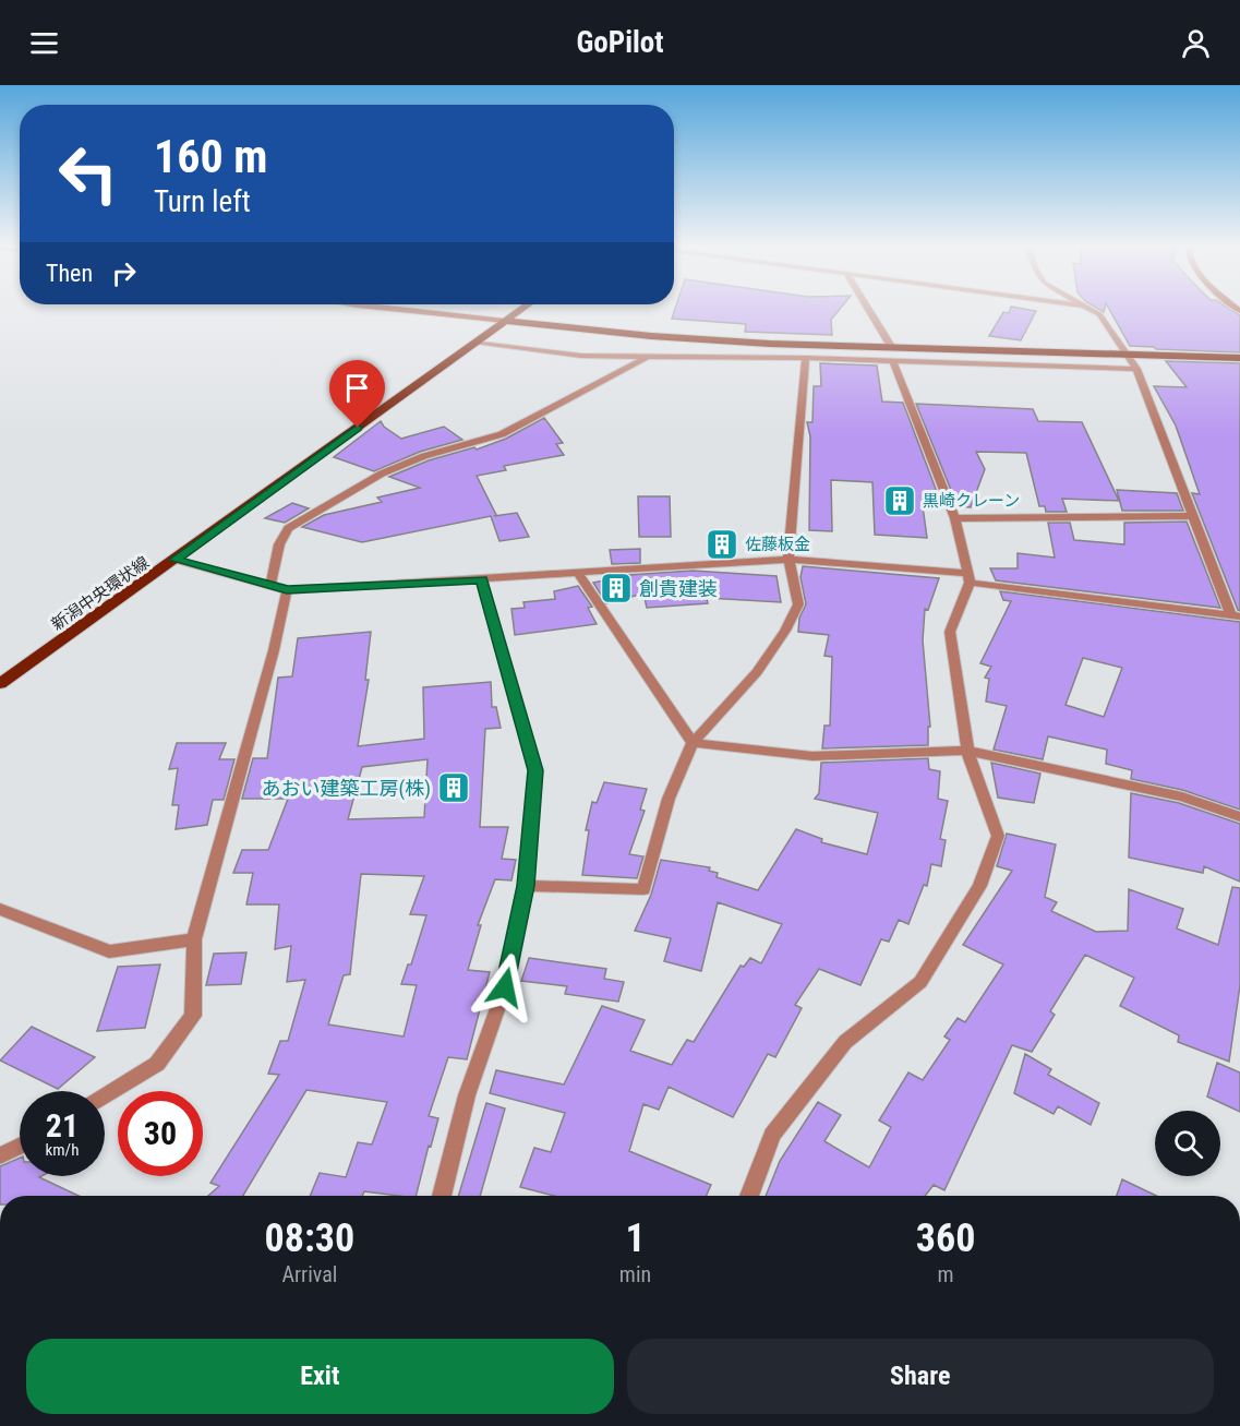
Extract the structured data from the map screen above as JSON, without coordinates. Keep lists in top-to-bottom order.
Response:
{
  "streets": {
    "main road": ["新潟中央環状線"]
  },
  "places": {
    "building": [
      "黒崎クレーン",
      "佐藤板金",
      "創貴建装",
      "あおい建築工房(株)"
    ]
  },
  "page": {
    "header": "GoPilot",
    "turn": ["160 m", "Turn left"],
    "then": "Then",
    "speed": "21 km/h",
    "limit": "30",
    "eta": [
      "08:30",
      "Arrival",
      "1",
      "min",
      "360",
      "m"
    ],
    "buttons": ["Exit", "Share"]
  }
}
